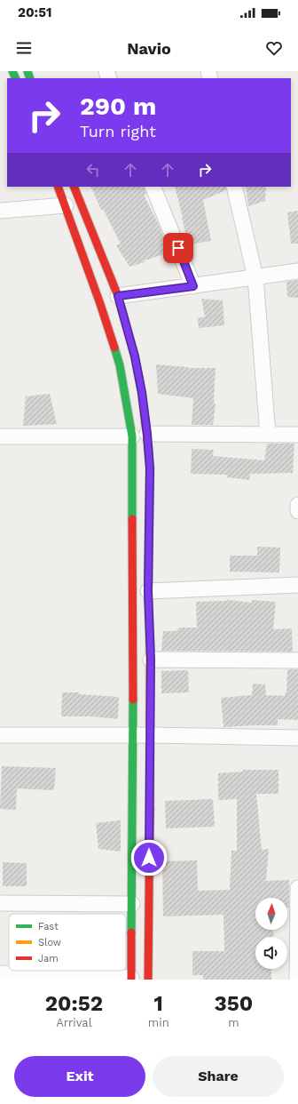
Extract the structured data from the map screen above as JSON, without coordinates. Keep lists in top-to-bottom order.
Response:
{
  "legend": ["Fast", "Slow", "Jam"],
  "north": "top",
  "page": {
    "status": "20:51",
    "header": "Navio",
    "turn": ["290 m", "Turn right"],
    "eta": [
      "20:52",
      "Arrival",
      "1",
      "min",
      "350",
      "m"
    ],
    "buttons": ["Exit", "Share"]
  }
}
